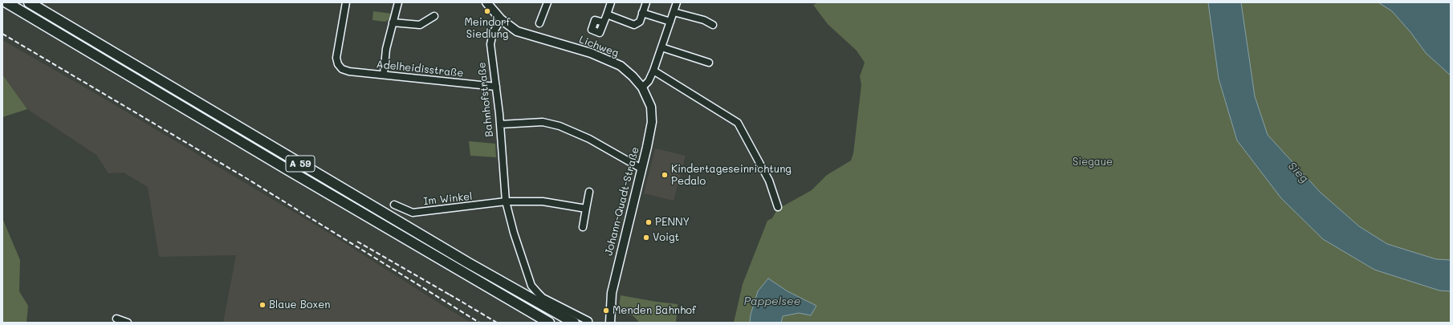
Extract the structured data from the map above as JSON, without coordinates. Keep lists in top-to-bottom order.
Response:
{
  "streets": {
    "highway": ["A 59"],
    "main road": ["Lichweg", "Johann-Quadt-Straße"],
    "street": ["Adelheidisstraße", "Bahnhofstraße", "Im Winkel"]
  },
  "crossings": [
    ["Lichweg", "Bahnhofstraße"],
    ["Lichweg", "Johann-Quadt-Straße"],
    ["Adelheidisstraße", "Bahnhofstraße"],
    ["Bahnhofstraße", "Im Winkel"]
  ],
  "water": ["Sieg", "Pappelsee"],
  "parks": ["Siegaue"],
  "places": [
    "Meindorf Siedlung",
    "Kindertageseinrichtung Pedalo",
    "PENNY",
    "Voigt",
    "Blaue Boxen",
    "Menden Bahnhof"
  ]
}
